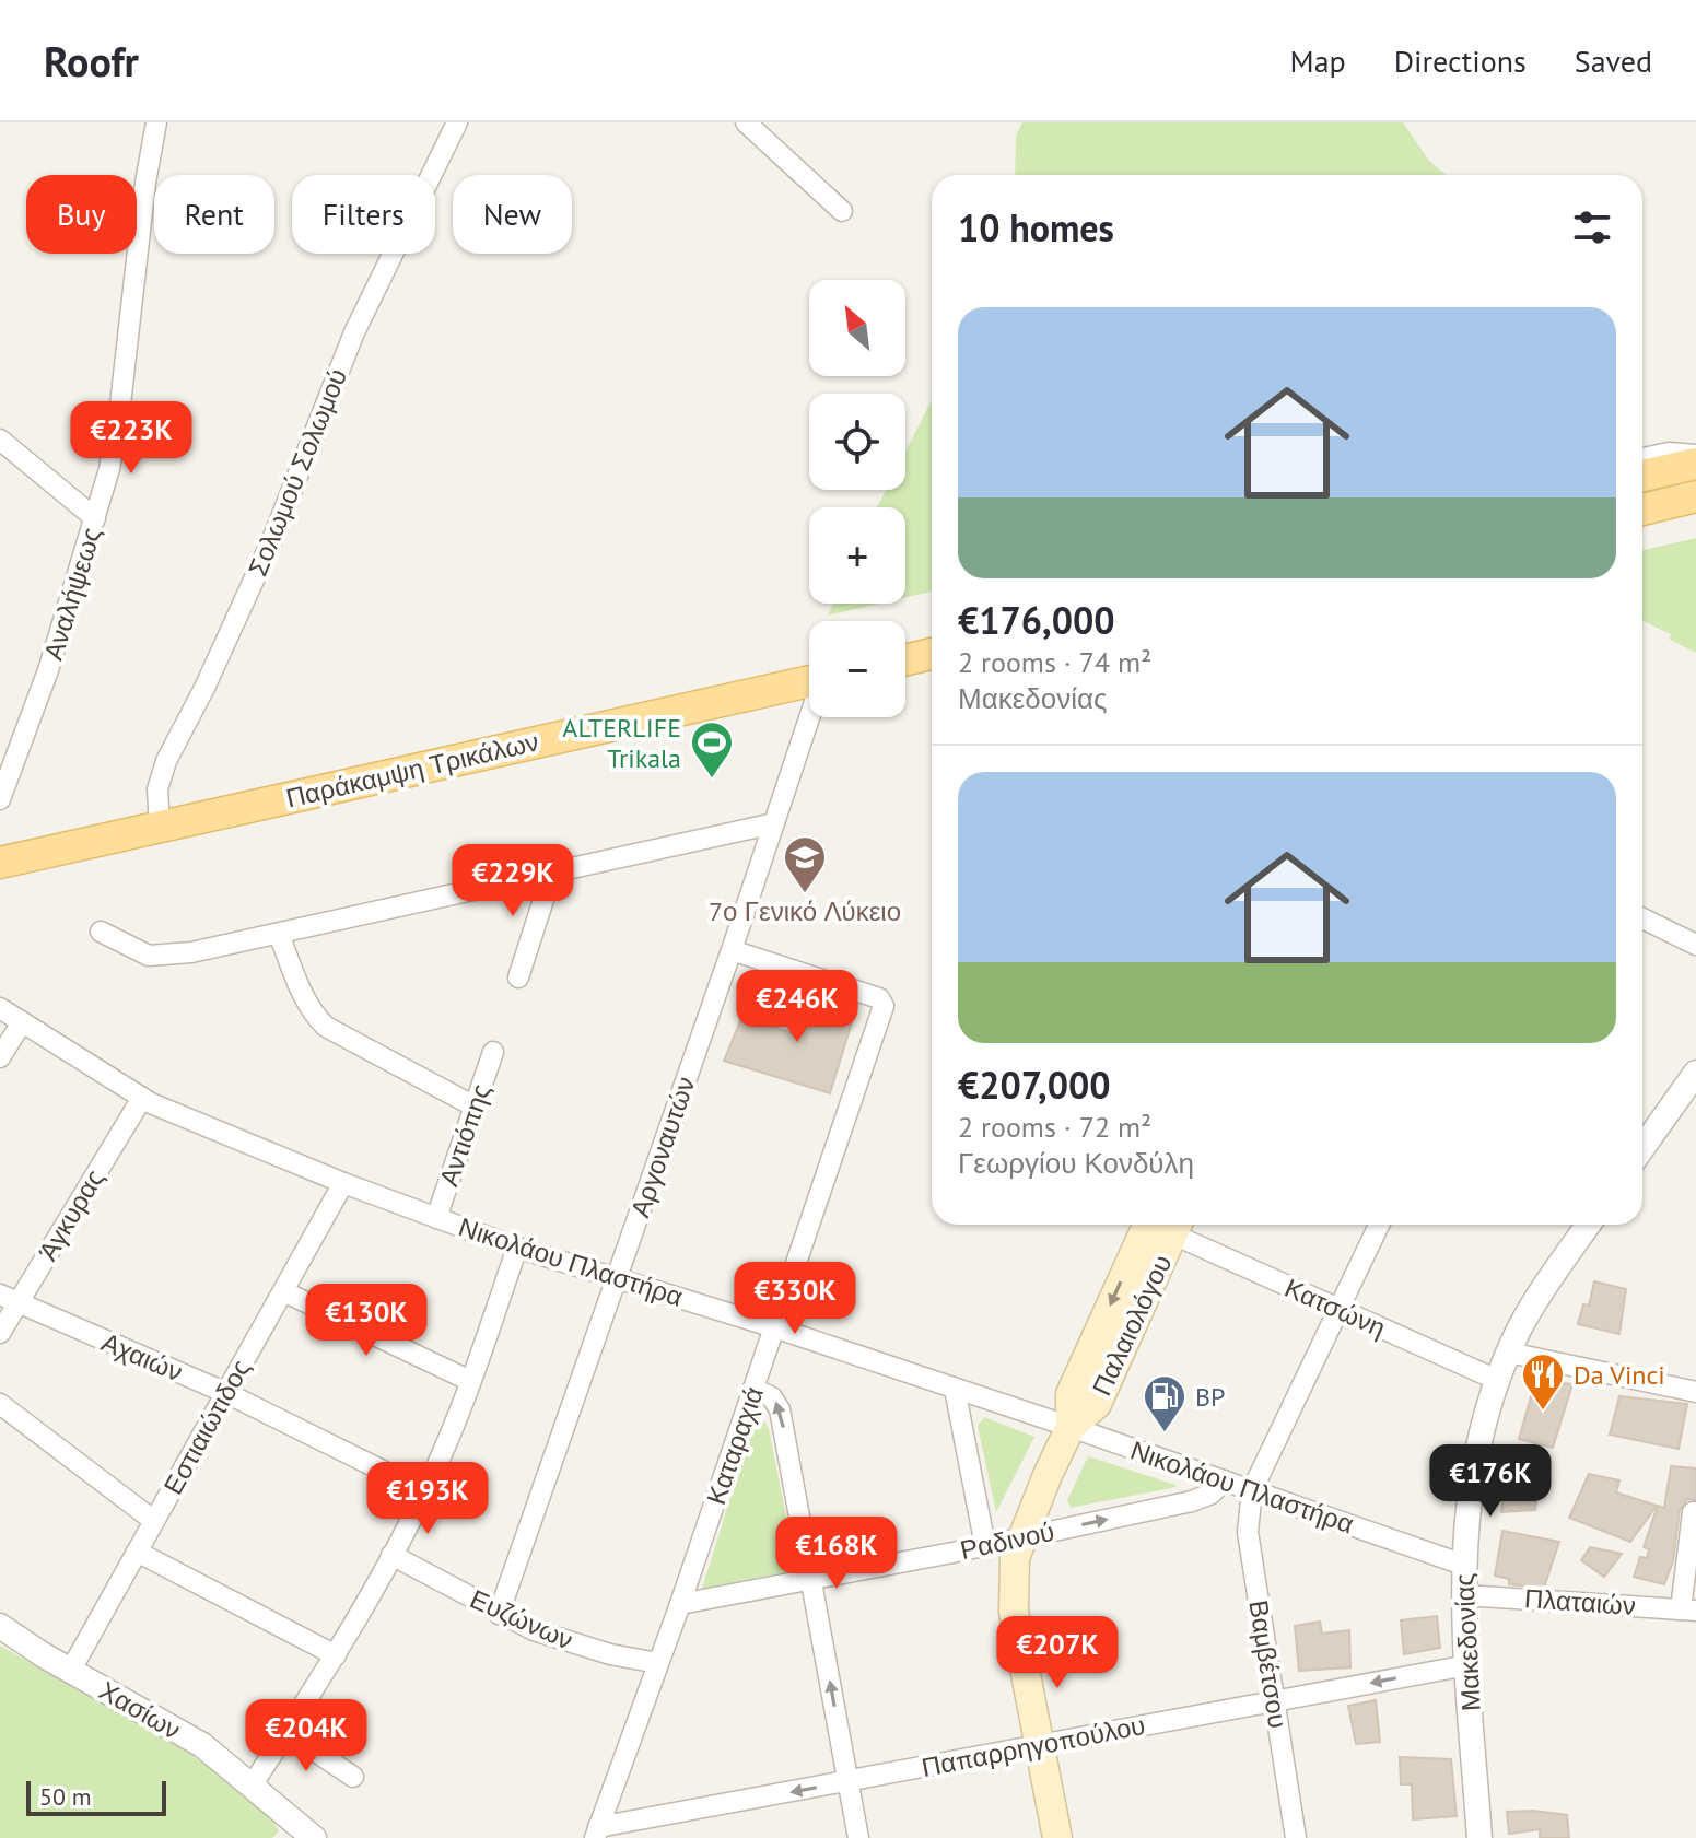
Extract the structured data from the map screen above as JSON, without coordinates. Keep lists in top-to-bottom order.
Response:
{
  "streets": {
    "main road": ["Παράκαμψη Τρικάλων", "Παλαιολόγου"],
    "street": [
      "Σολωμού Σολωμού",
      "Αναλήψεως",
      "Αντιόπης",
      "Αργοναυτών",
      "Άγκυρας",
      "Νικολάου Πλαστήρα",
      "Κατσώνη",
      "Αχαιών",
      "Εστιαιώτιδος",
      "Καταραχιά",
      "Ραδινού",
      "Πλαταιών",
      "Ευζώνων",
      "Μακεδονίας",
      "Βαμβέτσου",
      "Χασίων",
      "Παπαρρηγοπούλου"
    ]
  },
  "crossings": [
    ["Σολωμού Σολωμού", "Παράκαμψη Τρικάλων"],
    ["Αντιόπης", "Νικολάου Πλαστήρα"],
    ["Αργοναυτών", "Νικολάου Πλαστήρα"],
    ["Αργοναυτών", "Καταραχιά"],
    ["Αργοναυτών", "Ευζώνων"],
    ["Άγκυρας", "Νικολάου Πλαστήρα"],
    ["Άγκυρας", "Αχαιών"],
    ["Νικολάου Πλαστήρα", "Παλαιολόγου"],
    ["Νικολάου Πλαστήρα", "Εστιαιώτιδος"],
    ["Νικολάου Πλαστήρα", "Καταραχιά"],
    ["Νικολάου Πλαστήρα", "Ραδινού"],
    ["Νικολάου Πλαστήρα", "Μακεδονίας"],
    ["Νικολάου Πλαστήρα", "Βαμβέτσου"],
    ["Κατσώνη", "Μακεδονίας"],
    ["Παλαιολόγου", "Ραδινού"],
    ["Παλαιολόγου", "Παπαρρηγοπούλου"],
    ["Αχαιών", "Εστιαιώτιδος"],
    ["Εστιαιώτιδος", "Χασίων"],
    ["Καταραχιά", "Ραδινού"],
    ["Καταραχιά", "Ευζώνων"],
    ["Καταραχιά", "Παπαρρηγοπούλου"],
    ["Πλαταιών", "Μακεδονίας"],
    ["Μακεδονίας", "Παπαρρηγοπούλου"],
    ["Βαμβέτσου", "Παπαρρηγοπούλου"]
  ],
  "one_way": ["Ραδινού", "Παπαρρηγοπούλου"],
  "places": {
    "sports": ["ALTERLIFE Trikala"],
    "school or university": ["7ο Γενικό Λύκειο"],
    "restaurant": ["Da Vinci"],
    "fuel station": ["BP"]
  },
  "scale_bar": "50 m",
  "north": "top left",
  "page": {
    "header": "Roofr",
    "nav": ["Map", "Directions", "Saved"],
    "chip": [
      "Buy",
      "Rent",
      "Filters",
      "New"
    ],
    "heading": "10 homes",
    "map_buttons": ["+", "−"],
    "list": [
      {
        "name": "€176,000",
        "note": "2 rooms · 74 m² · Μακεδονίας"
      },
      {
        "name": "€207,000",
        "note": "2 rooms · 72 m² · Γεωργίου Κονδύλη"
      }
    ],
    "price": [
      "€223K",
      "€229K",
      "€246K",
      "€330K",
      "€130K",
      "€176K",
      "€193K",
      "€168K",
      "€207K",
      "€204K"
    ],
    "scale": "50 m"
  }
}
